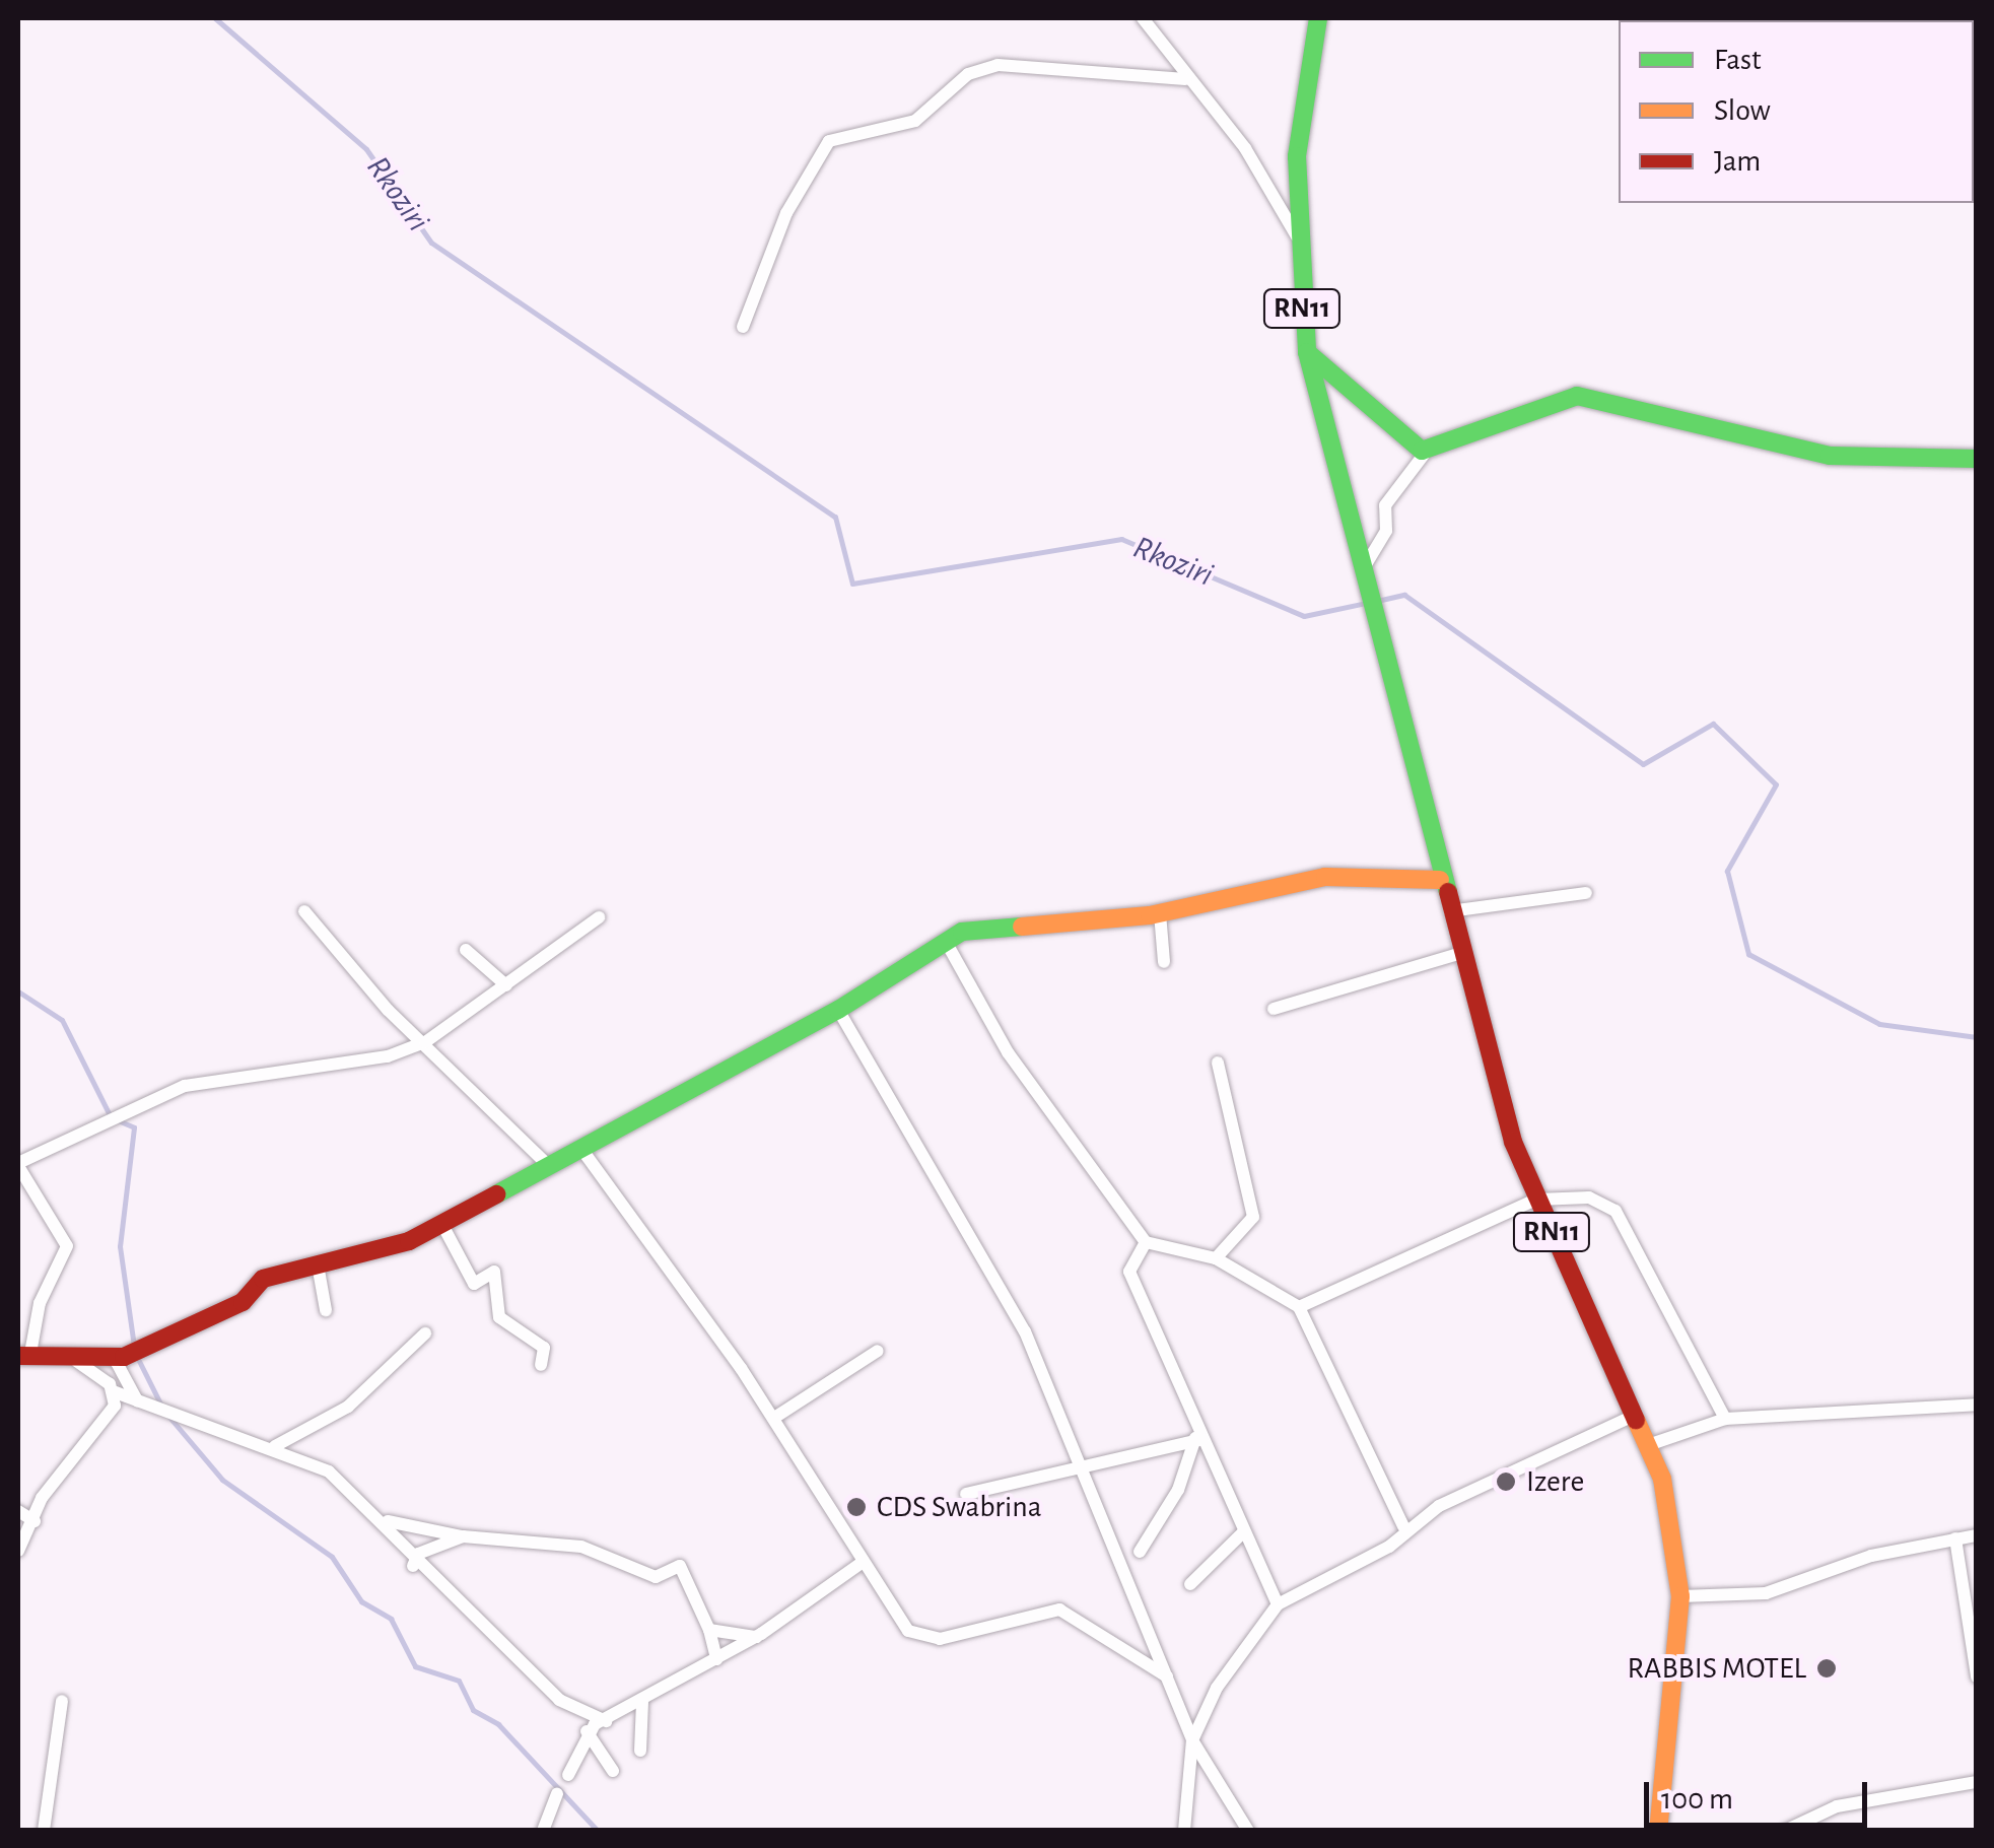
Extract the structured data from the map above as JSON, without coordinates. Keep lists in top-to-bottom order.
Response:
{
  "streets": {
    "street": ["RN11"]
  },
  "water": ["Rkoziri"],
  "places": ["Izere", "CDS Swabrina", "RABBIS MOTEL"],
  "legend": ["Fast", "Slow", "Jam"],
  "scale_bar": "100 m"
}
